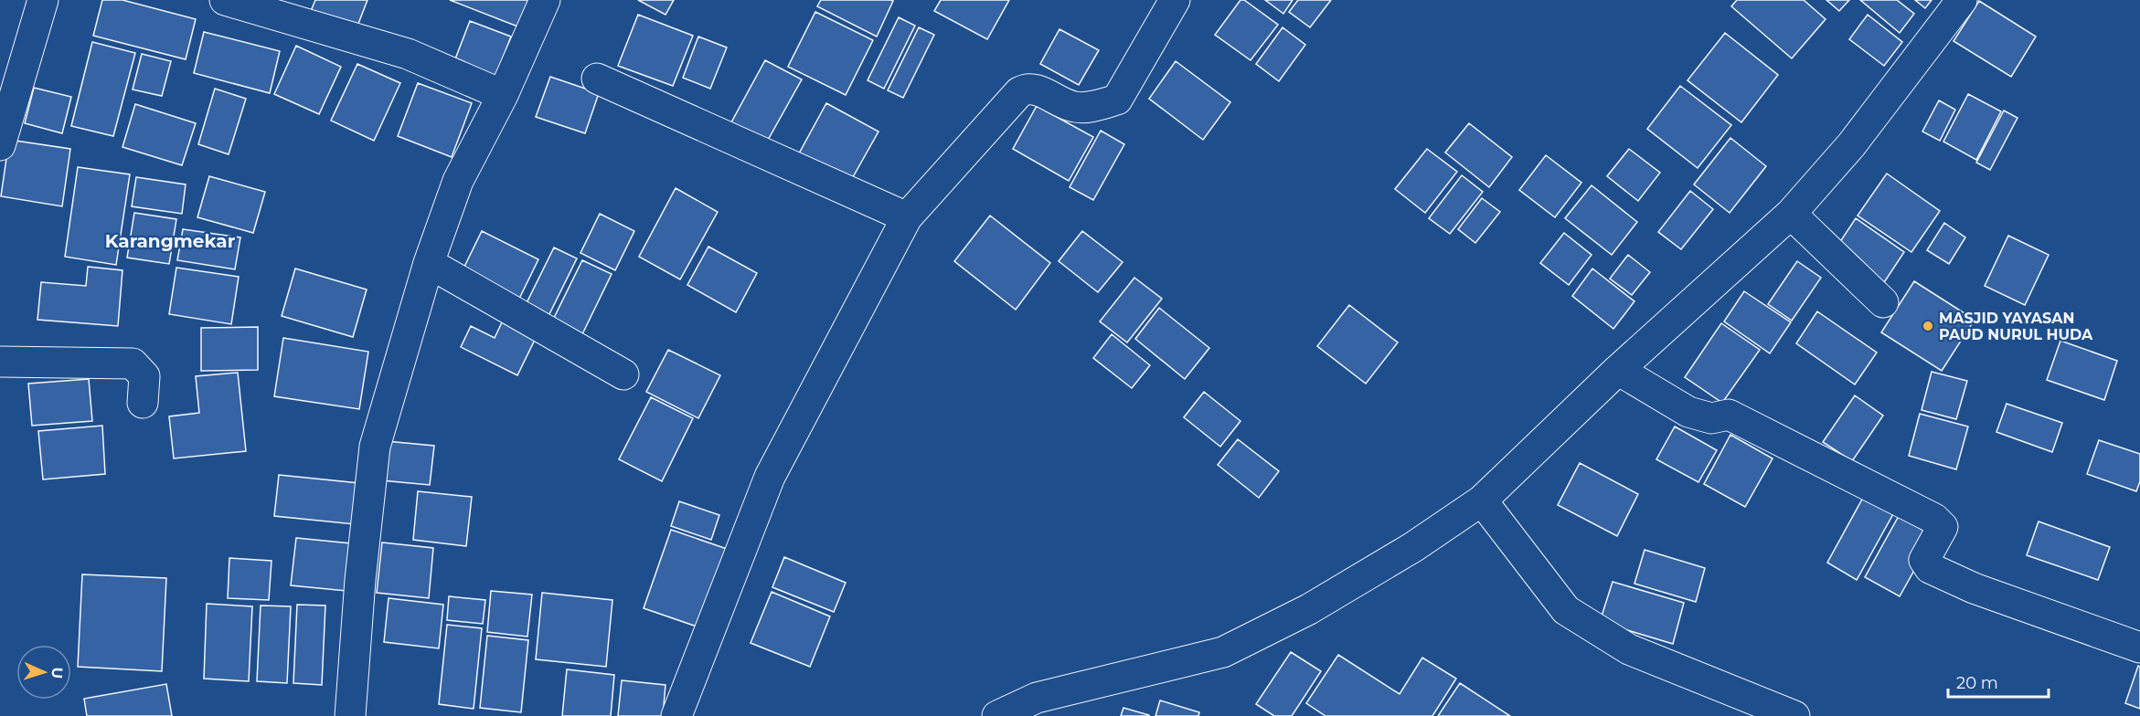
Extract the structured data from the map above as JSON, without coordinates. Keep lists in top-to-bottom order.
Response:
{
  "districts": ["Karangmekar"],
  "places": ["MASJID YAYASAN PAUD NURUL HUDA"],
  "scale_bar": "20 m",
  "north": "right"
}
